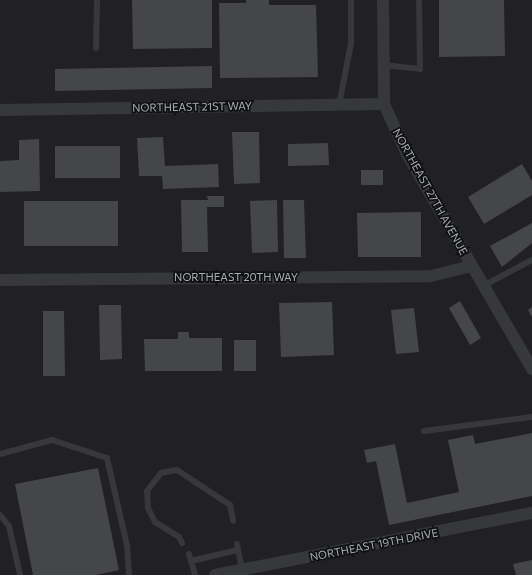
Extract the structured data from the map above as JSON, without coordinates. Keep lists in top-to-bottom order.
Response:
{
  "streets": {
    "street": [
      "NORTHEAST 21ST WAY",
      "NORTHEAST 27TH AVENUE",
      "NORTHEAST 20TH WAY",
      "NORTHEAST 19TH DRIVE"
    ]
  },
  "crossings": [
    ["NORTHEAST 21ST WAY", "NORTHEAST 27TH AVENUE"],
    ["NORTHEAST 27TH AVENUE", "NORTHEAST 20TH WAY"]
  ]
}
